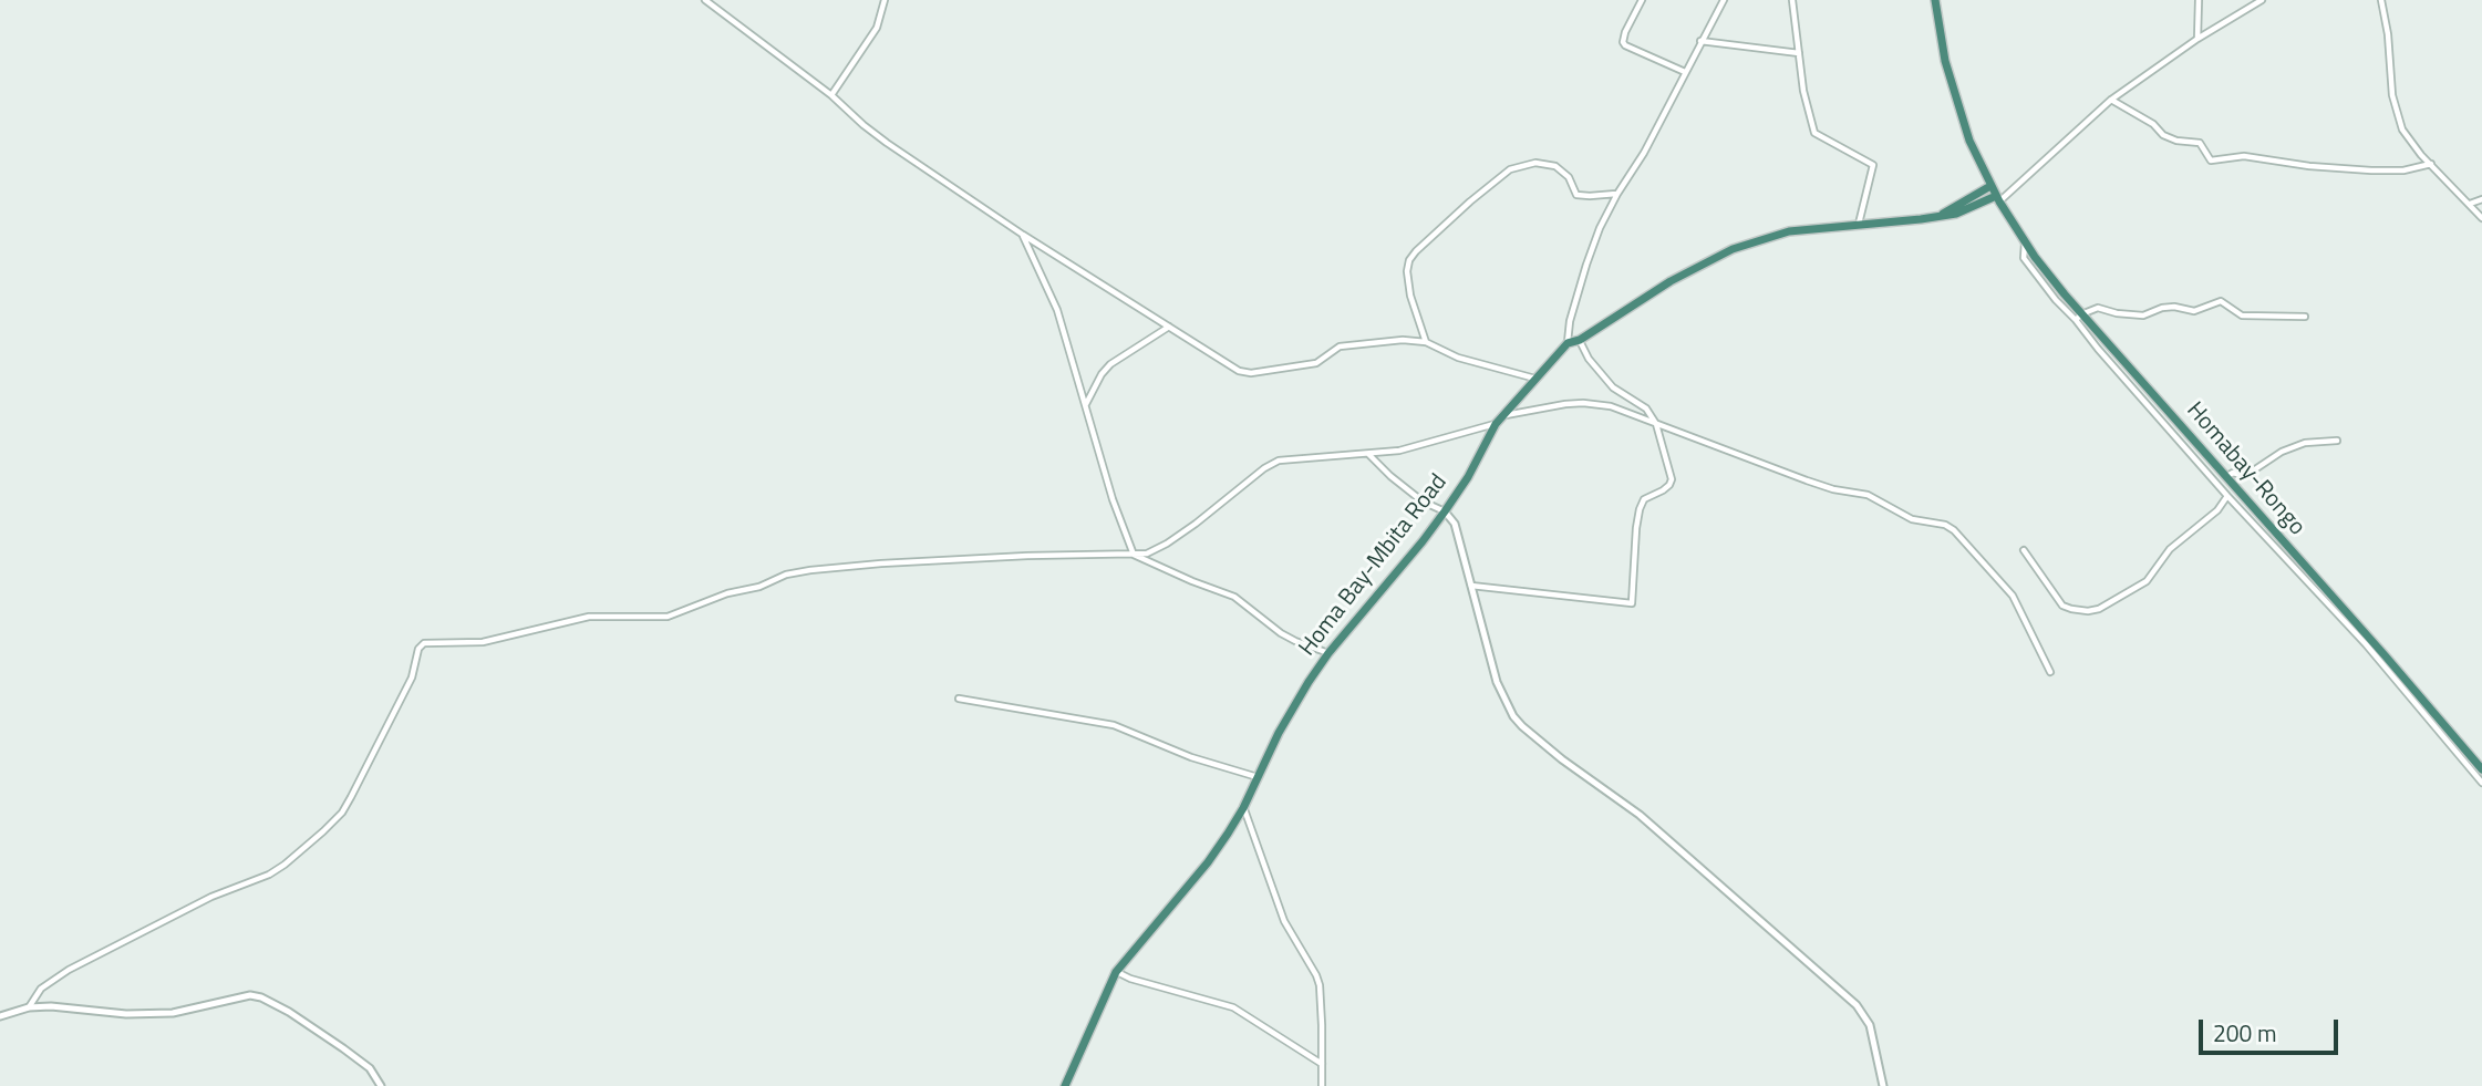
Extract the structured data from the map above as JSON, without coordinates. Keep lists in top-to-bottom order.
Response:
{
  "streets": {
    "highway": ["Homabay-Rongo", "Homa Bay-Mbita Road"]
  },
  "scale_bar": "200 m"
}
